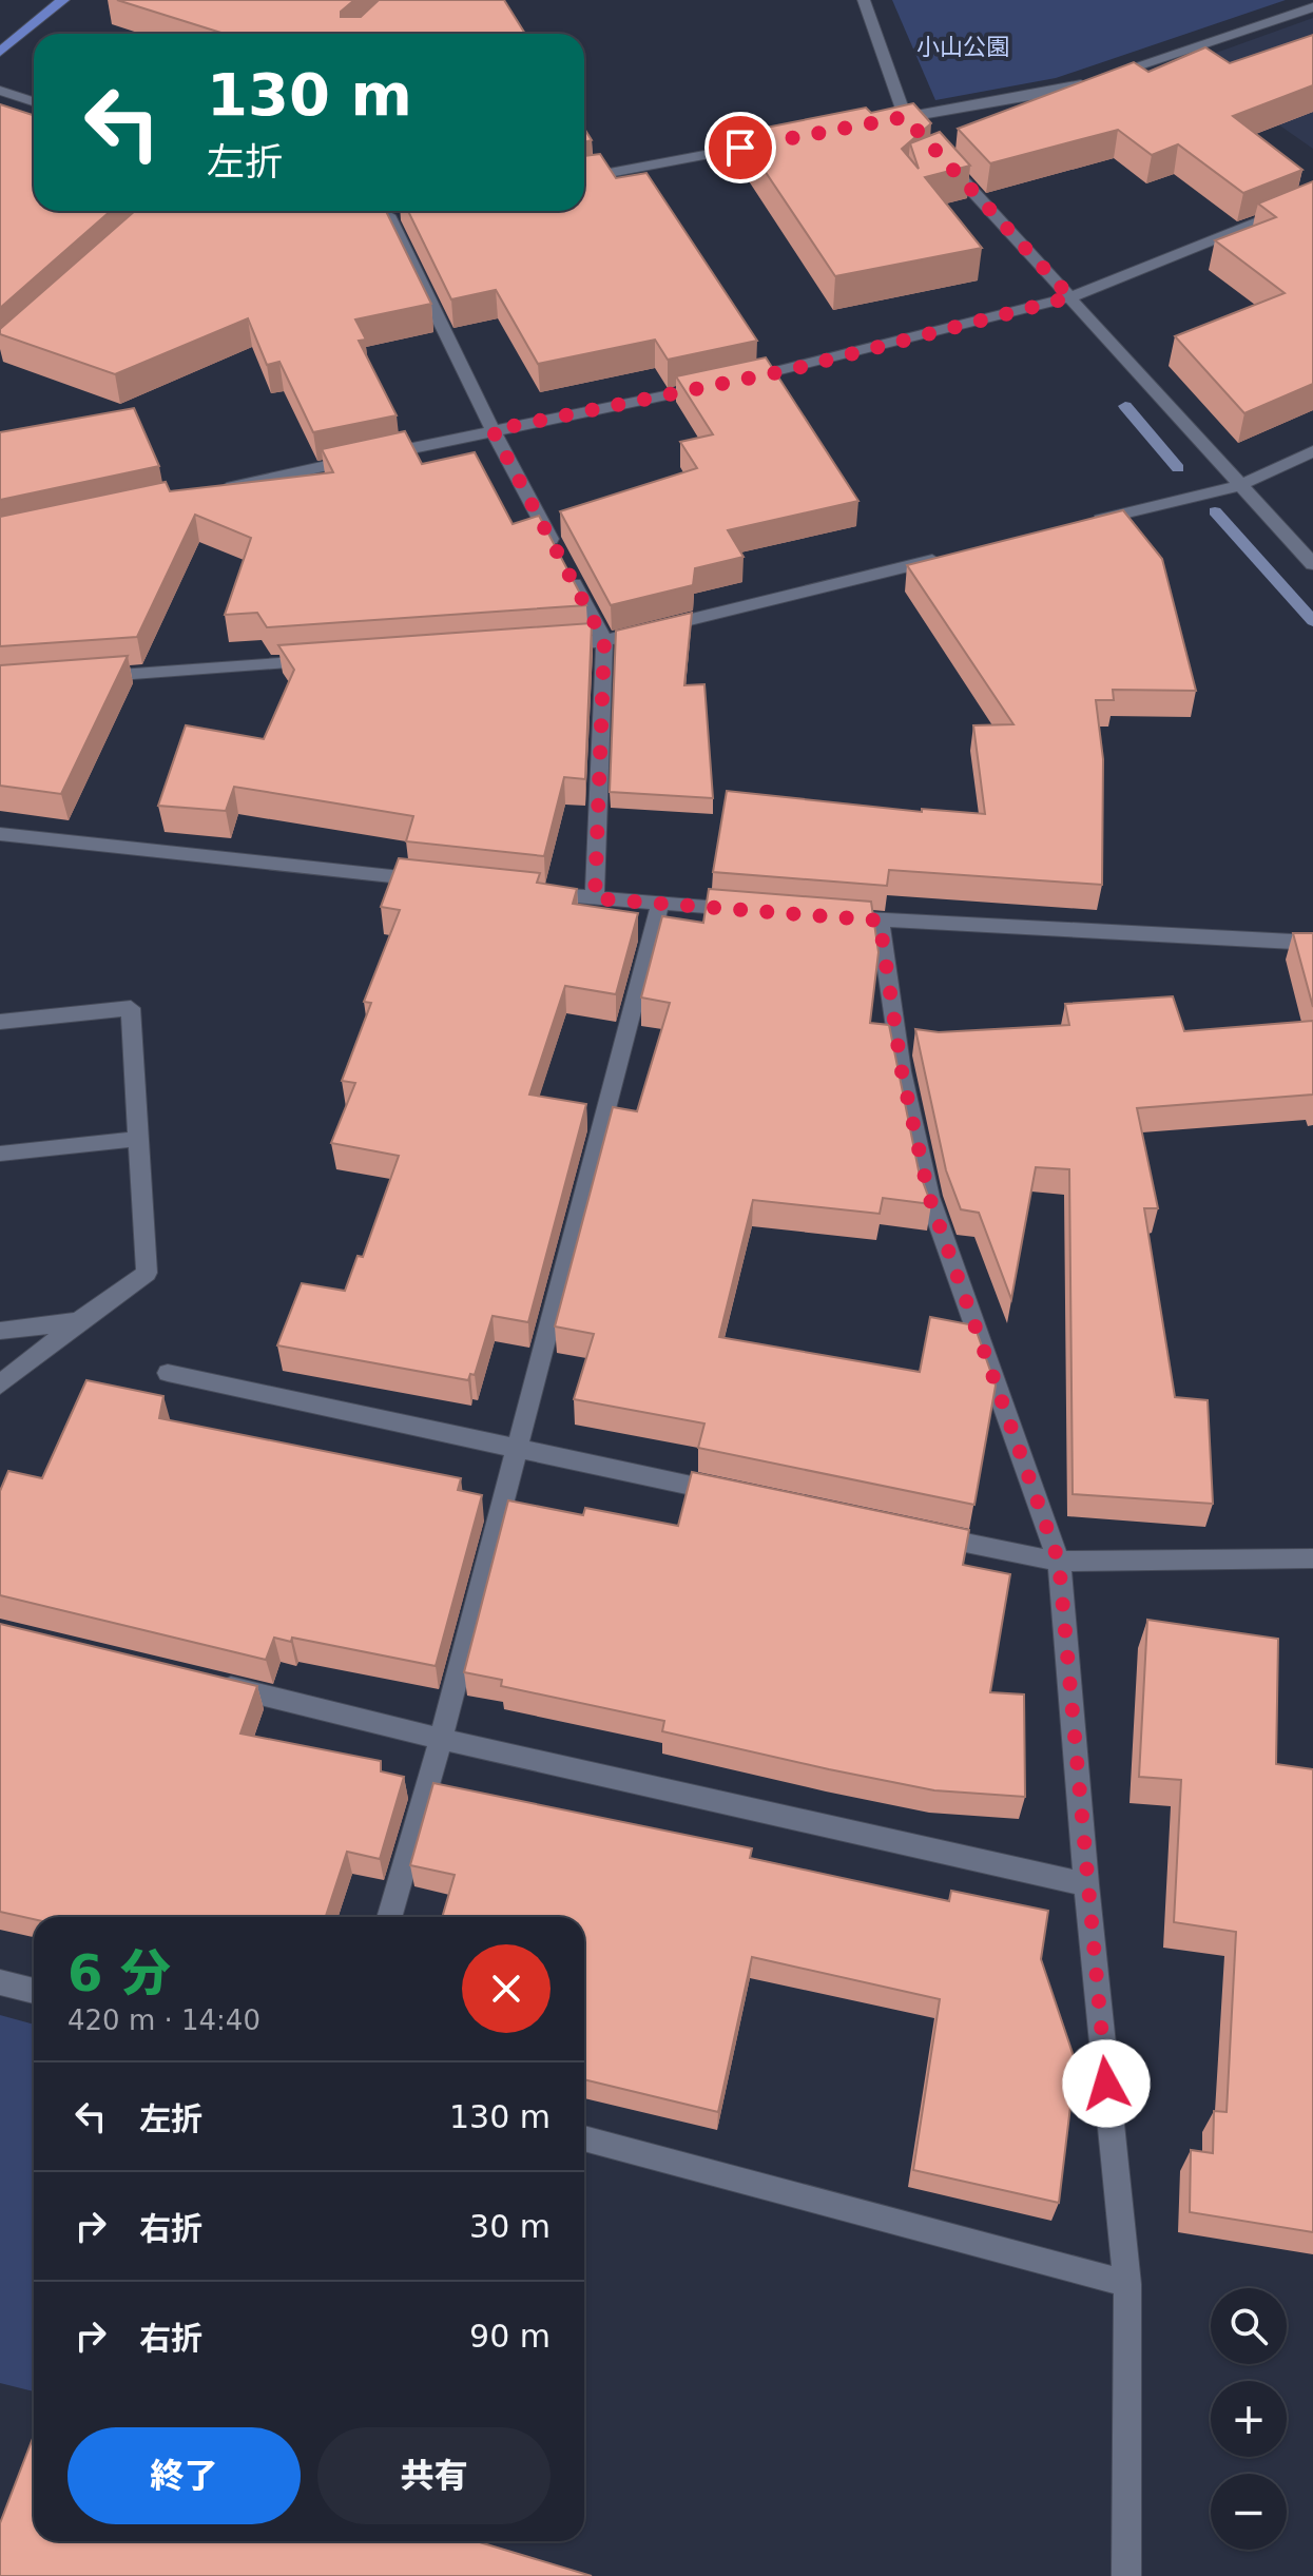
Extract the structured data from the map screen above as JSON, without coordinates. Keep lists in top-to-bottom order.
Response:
{
  "parks": ["小山公園"],
  "page": {
    "turn": ["130 m", "左折"],
    "heading": ["6 分", "420 m · 14:40"],
    "list": [
      {
        "name": "左折",
        "value": "130 m"
      },
      {
        "name": "右折",
        "value": "30 m"
      },
      {
        "name": "右折",
        "value": "90 m"
      }
    ],
    "map_buttons": ["+", "−"],
    "buttons": ["終了", "共有"]
  }
}
